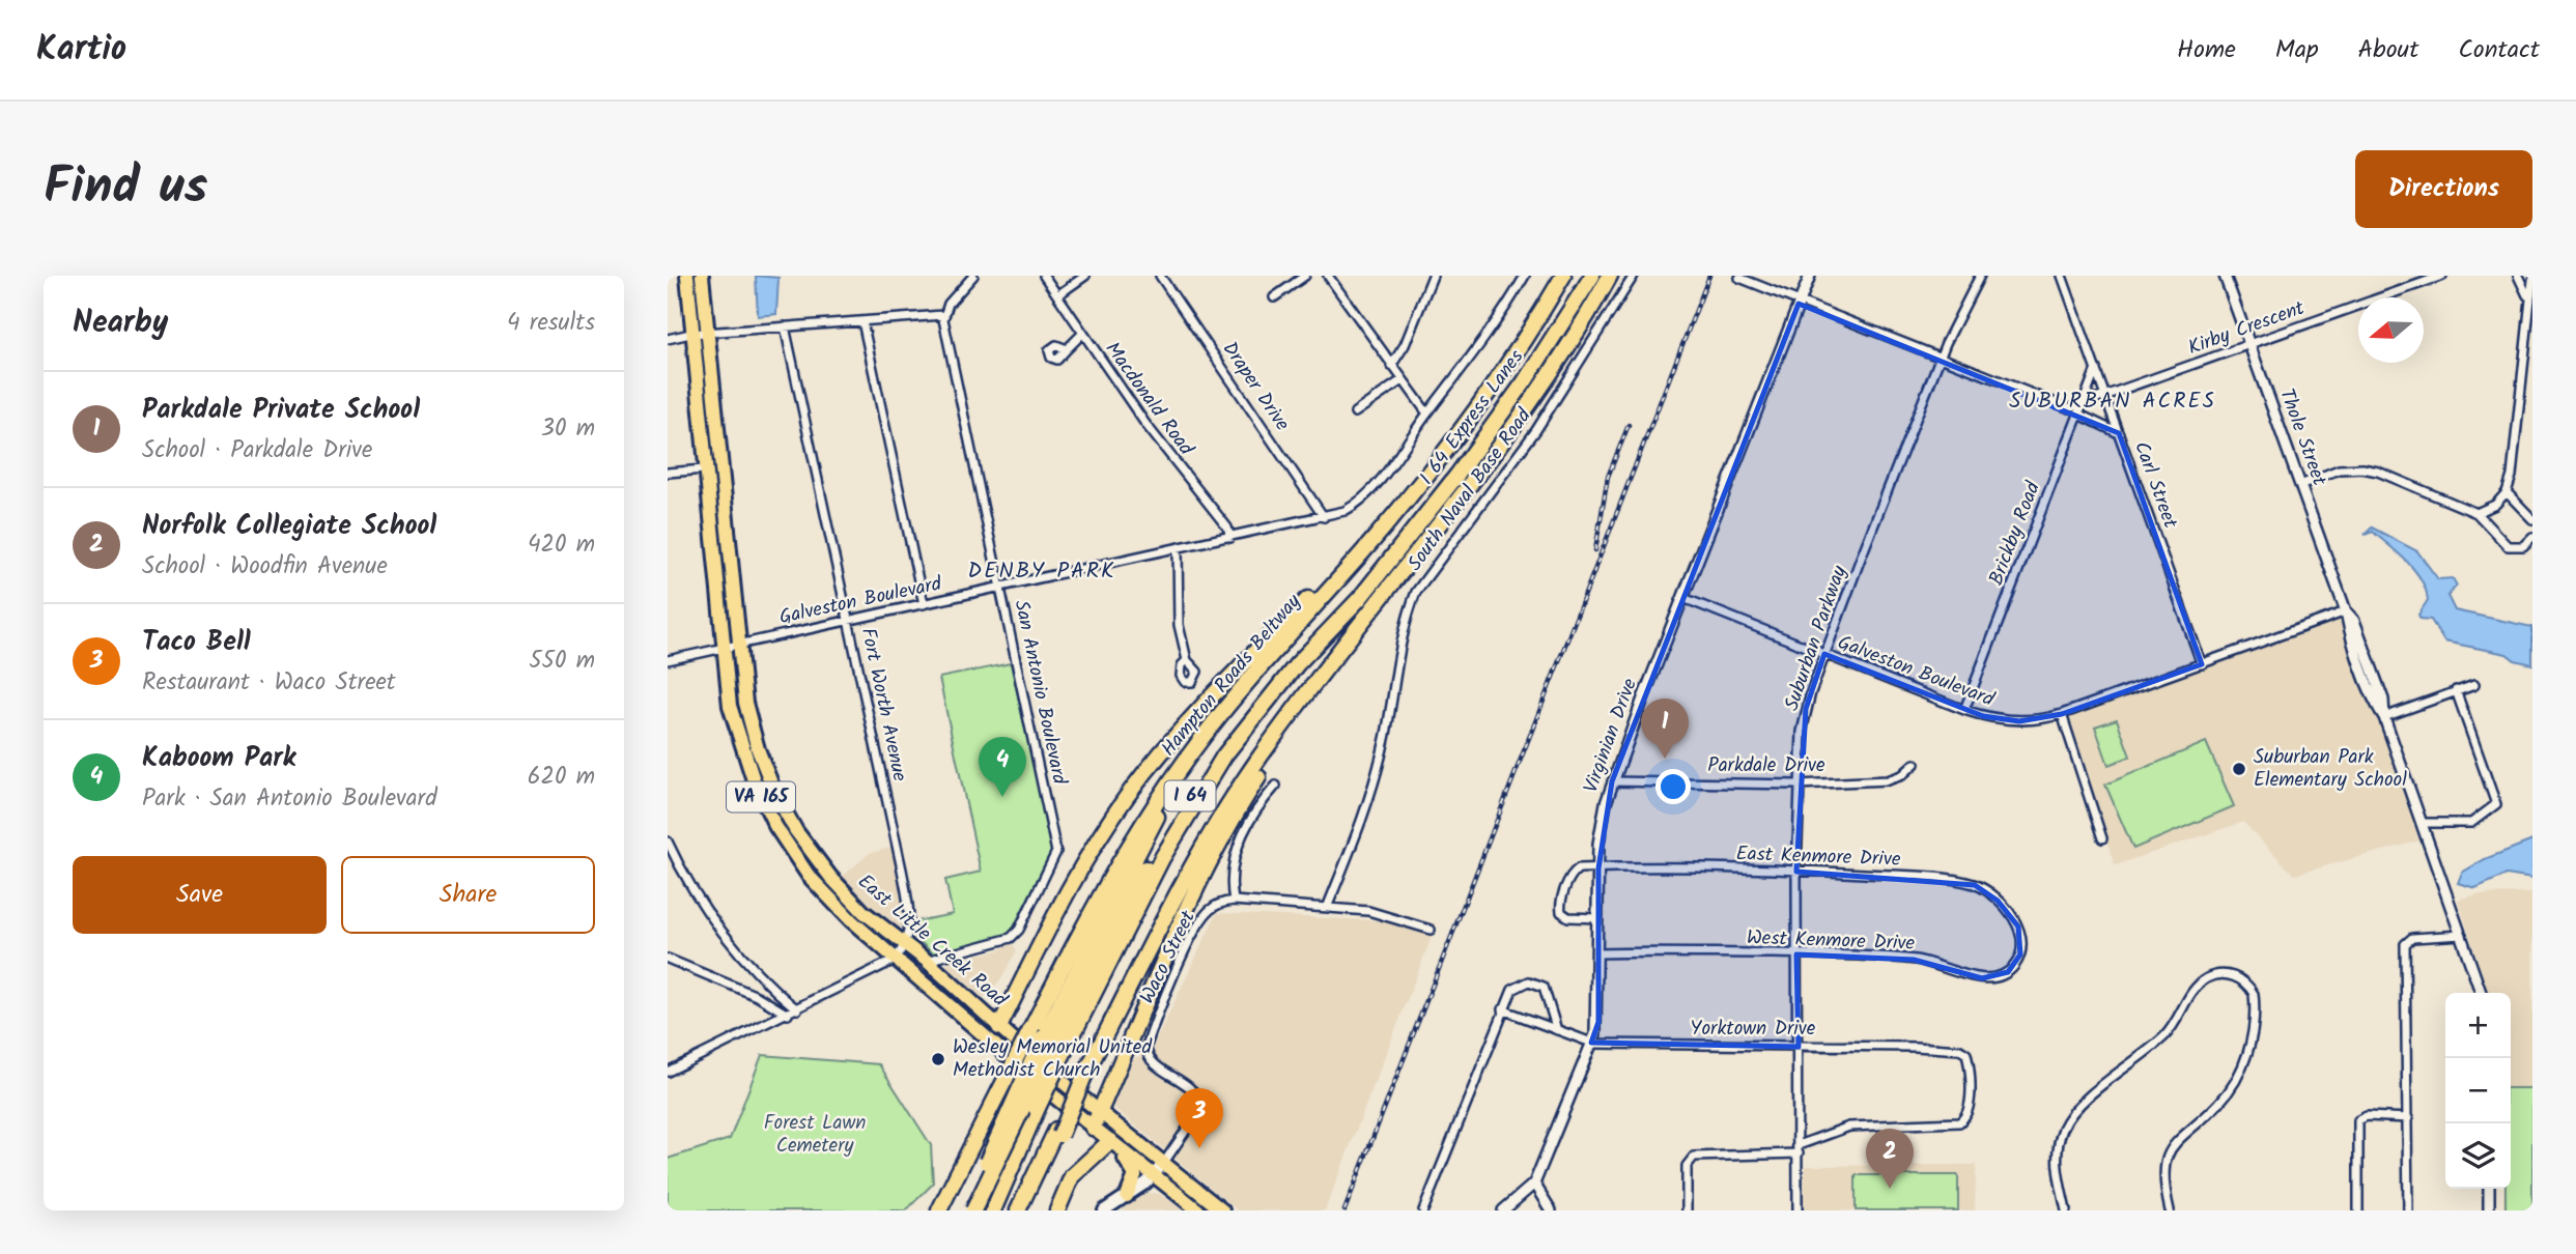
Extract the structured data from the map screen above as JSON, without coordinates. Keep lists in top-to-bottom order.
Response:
{
  "streets": {
    "highway": ["I 64 Express Lanes", "Hampton Roads Beltway", "I 64"],
    "main road": ["VA 165", "East Little Creek Road"],
    "street": [
      "Kirby Crescent",
      "Draper Drive",
      "Macdonald Road",
      "Thole Street",
      "Carl Street",
      "South Naval Base Road",
      "Brickby Road",
      "Galveston Boulevard",
      "Suburban Parkway",
      "San Antonio Boulevard",
      "Fort Worth Avenue",
      "Virginian Drive",
      "Parkdale Drive",
      "East Kenmore Drive",
      "West Kenmore Drive",
      "Waco Street",
      "Yorktown Drive"
    ]
  },
  "crossings": [
    ["Kirby Crescent", "Thole Street"],
    ["Kirby Crescent", "Carl Street"],
    ["Kirby Crescent", "Brickby Road"],
    ["Kirby Crescent", "Suburban Parkway"],
    ["Kirby Crescent", "Virginian Drive"],
    ["Draper Drive", "Galveston Boulevard"],
    ["Macdonald Road", "Galveston Boulevard"],
    ["Thole Street", "Galveston Boulevard"],
    ["Carl Street", "Brickby Road"],
    ["Carl Street", "Galveston Boulevard"],
    ["Brickby Road", "Galveston Boulevard"],
    ["Galveston Boulevard", "Suburban Parkway"],
    ["Galveston Boulevard", "San Antonio Boulevard"],
    ["Galveston Boulevard", "Fort Worth Avenue"],
    ["Galveston Boulevard", "Virginian Drive"],
    ["Galveston Boulevard", "East Little Creek Road"],
    ["Suburban Parkway", "Parkdale Drive"],
    ["Suburban Parkway", "East Kenmore Drive"],
    ["Suburban Parkway", "West Kenmore Drive"],
    ["Suburban Parkway", "Yorktown Drive"],
    ["San Antonio Boulevard", "East Little Creek Road"],
    ["Fort Worth Avenue", "East Little Creek Road"],
    ["Virginian Drive", "Parkdale Drive"],
    ["Virginian Drive", "East Kenmore Drive"],
    ["Virginian Drive", "West Kenmore Drive"],
    ["Virginian Drive", "Yorktown Drive"],
    ["East Kenmore Drive", "West Kenmore Drive"],
    ["East Little Creek Road", "Waco Street"]
  ],
  "districts": ["SUBURBAN ACRES", "DENBY PARK"],
  "parks": ["Forest Lawn Cemetery"],
  "places": ["Suburban Park Elementary School", "Wesley Memorial United Methodist Church"],
  "north": "left",
  "page": {
    "header": "Kartio",
    "nav": [
      "Home",
      "Map",
      "About",
      "Contact"
    ],
    "title": "Find us",
    "buttons": [
      "Directions",
      ["Save", "Share"]
    ],
    "heading": ["Nearby", "4 results"],
    "list": [
      {
        "mark": "1",
        "name": "Parkdale Private School",
        "note": "School · Parkdale Drive",
        "value": "30 m"
      },
      {
        "mark": "2",
        "name": "Norfolk Collegiate School",
        "note": "School · Woodfin Avenue",
        "value": "420 m"
      },
      {
        "mark": "3",
        "name": "Taco Bell",
        "note": "Restaurant · Waco Street",
        "value": "550 m"
      },
      {
        "mark": "4",
        "name": "Kaboom Park",
        "note": "Park · San Antonio Boulevard",
        "value": "620 m"
      }
    ],
    "pins": [
      "1",
      "4",
      "3",
      "2"
    ],
    "map_buttons": ["+", "−"]
  }
}
